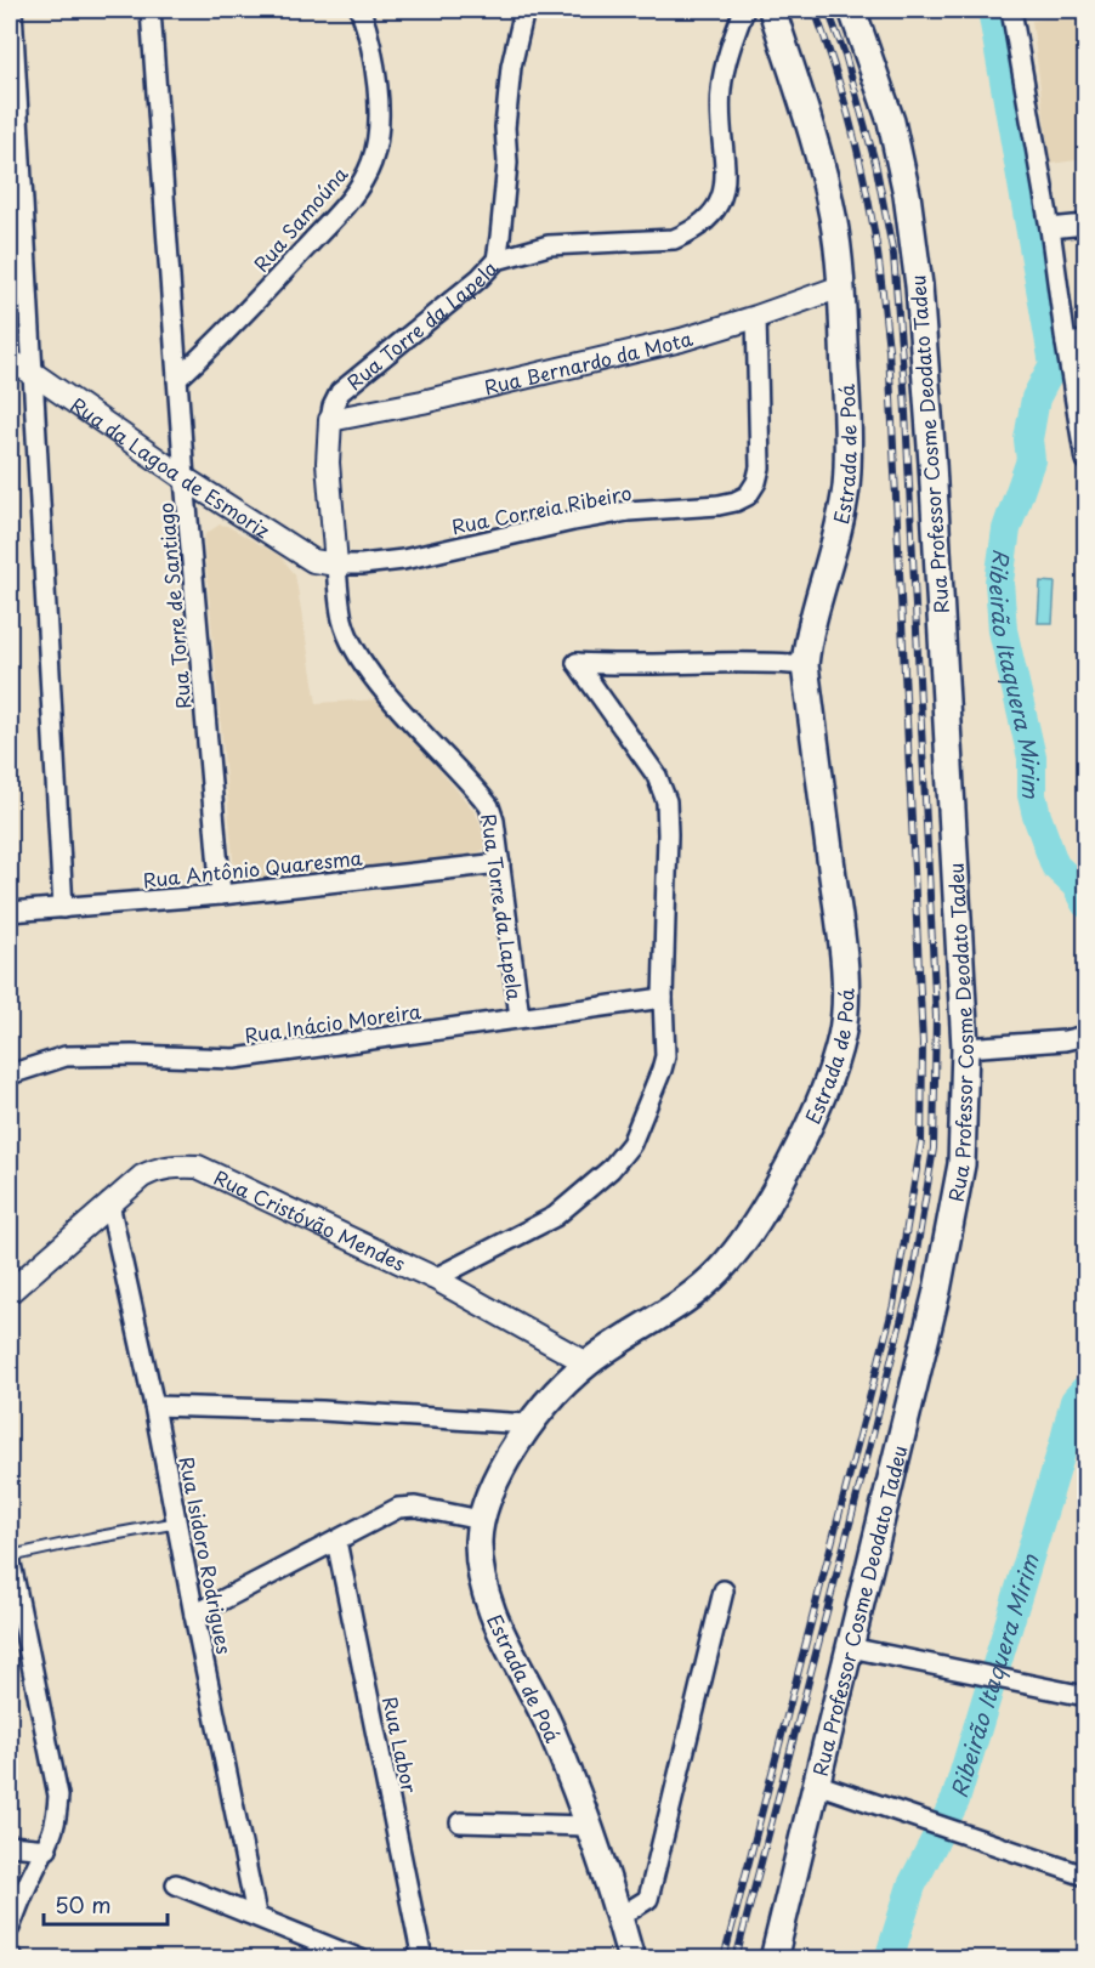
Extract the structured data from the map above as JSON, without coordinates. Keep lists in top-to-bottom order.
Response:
{
  "streets": {
    "main road": ["Rua Professor Cosme Deodato Tadeu", "Estrada de Poá"],
    "street": [
      "Rua Samoúna",
      "Rua Torre da Lapela",
      "Rua Bernardo da Mota",
      "Rua da Lagoa de Esmoriz",
      "Rua Correia Ribeiro",
      "Rua Torre de Santiago",
      "Rua Antônio Quaresma",
      "Rua Inácio Moreira",
      "Rua Cristóvão Mendes",
      "Rua Isidoro Rodrigues",
      "Rua Labor"
    ]
  },
  "crossings": [
    ["Rua Samoúna", "Rua Torre de Santiago"],
    ["Rua Torre da Lapela", "Rua Bernardo da Mota"],
    ["Rua Torre da Lapela", "Rua da Lagoa de Esmoriz"],
    ["Rua Torre da Lapela", "Rua Correia Ribeiro"],
    ["Rua Torre da Lapela", "Rua Antônio Quaresma"],
    ["Rua Torre da Lapela", "Rua Inácio Moreira"],
    ["Rua Bernardo da Mota", "Estrada de Poá"],
    ["Rua Bernardo da Mota", "Rua Correia Ribeiro"],
    ["Estrada de Poá", "Rua Cristóvão Mendes"],
    ["Rua da Lagoa de Esmoriz", "Rua Correia Ribeiro"],
    ["Rua da Lagoa de Esmoriz", "Rua Torre de Santiago"],
    ["Rua Torre de Santiago", "Rua Antônio Quaresma"],
    ["Rua Cristóvão Mendes", "Rua Isidoro Rodrigues"]
  ],
  "water": ["Ribeirão Itaquera Mirim"],
  "scale_bar": "50 m"
}
